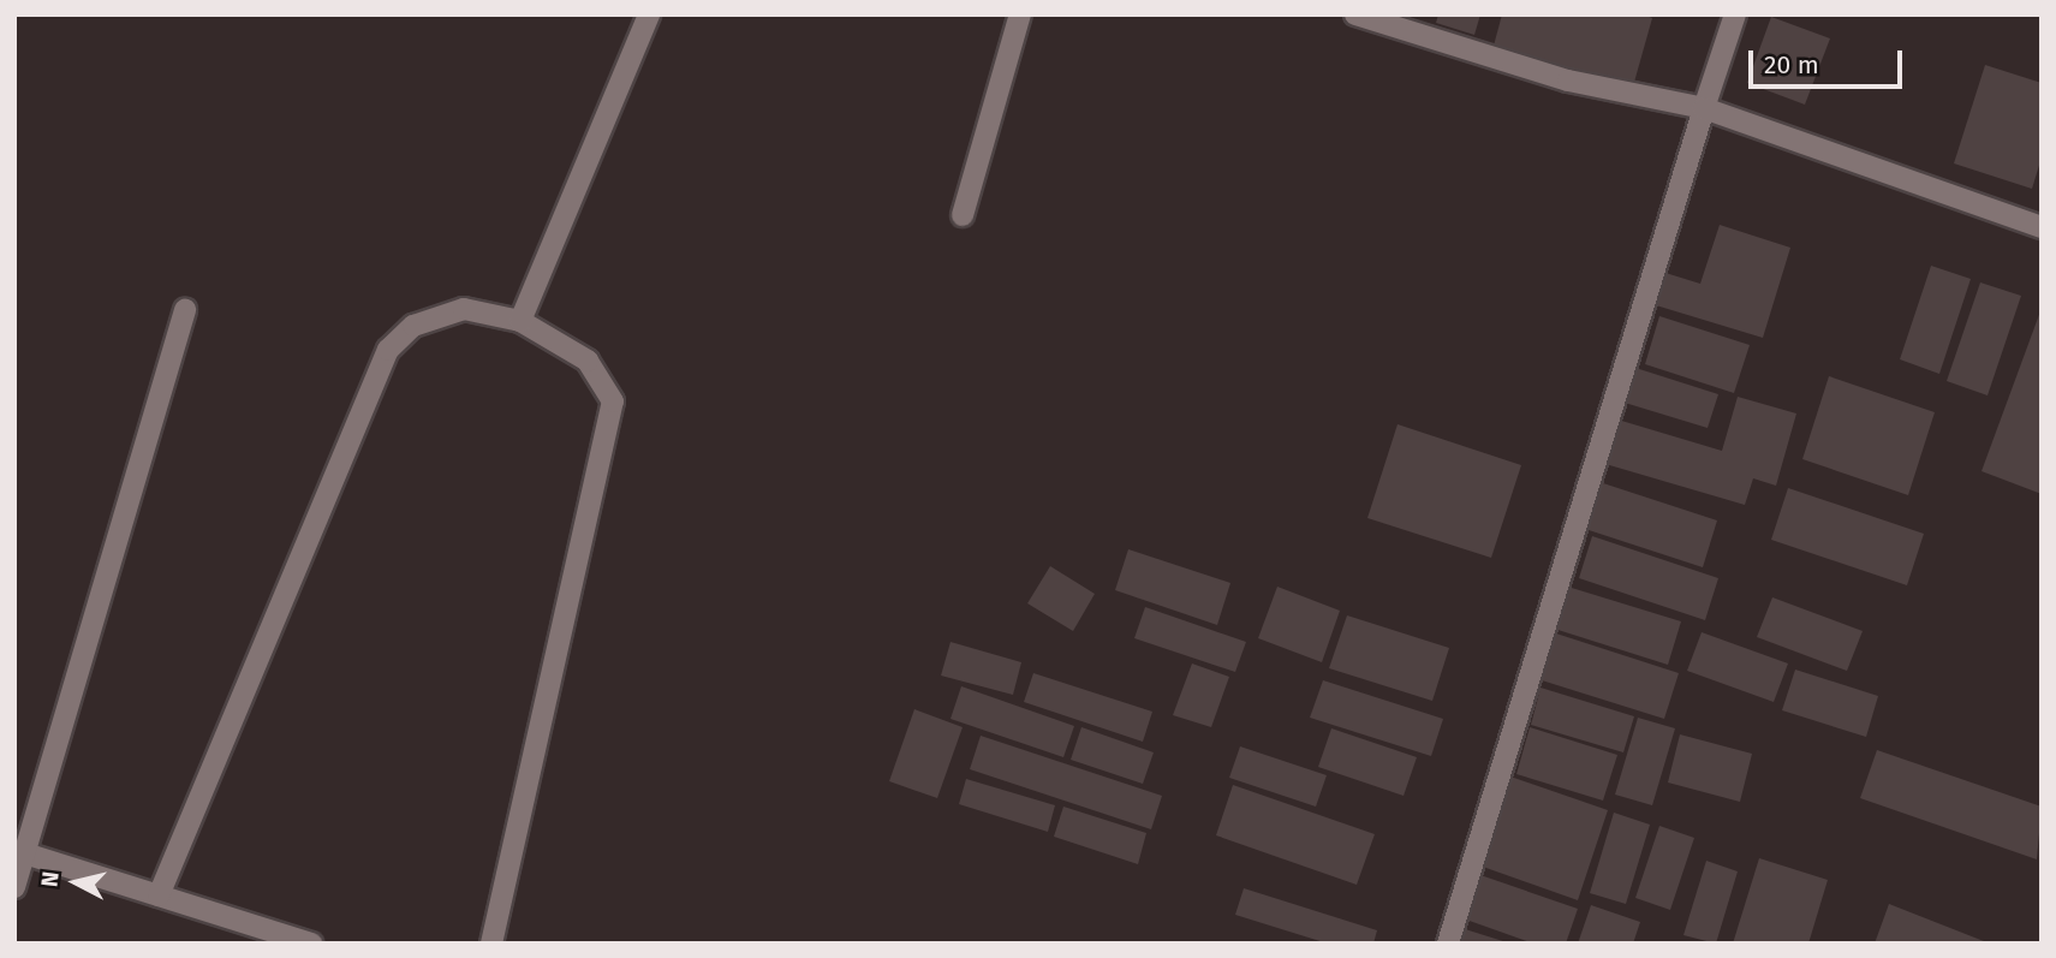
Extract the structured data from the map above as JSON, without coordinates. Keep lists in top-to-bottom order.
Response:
{
  "scale_bar": "20 m",
  "north": "left"
}
